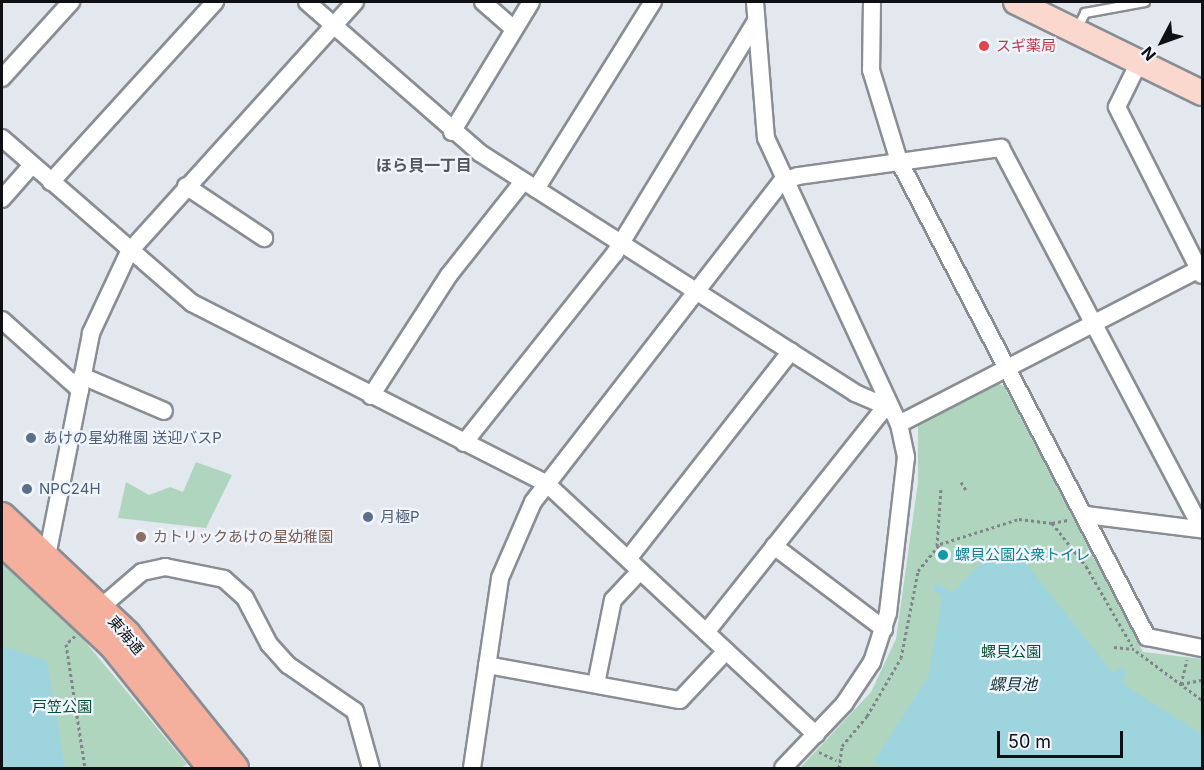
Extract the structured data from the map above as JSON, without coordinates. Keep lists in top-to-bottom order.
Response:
{
  "streets": {
    "main road": ["東海通"]
  },
  "districts": ["ほら貝一丁目"],
  "water": ["螺貝池"],
  "parks": ["螺貝公園", "戸笠公園"],
  "places": [
    "スギ薬局",
    "あけの星幼稚園 送迎バスP",
    "NPC24H",
    "月極P",
    "カトリックあけの星幼稚園",
    "螺貝公園公衆トイレ"
  ],
  "scale_bar": "50 m",
  "north": "bottom left"
}
